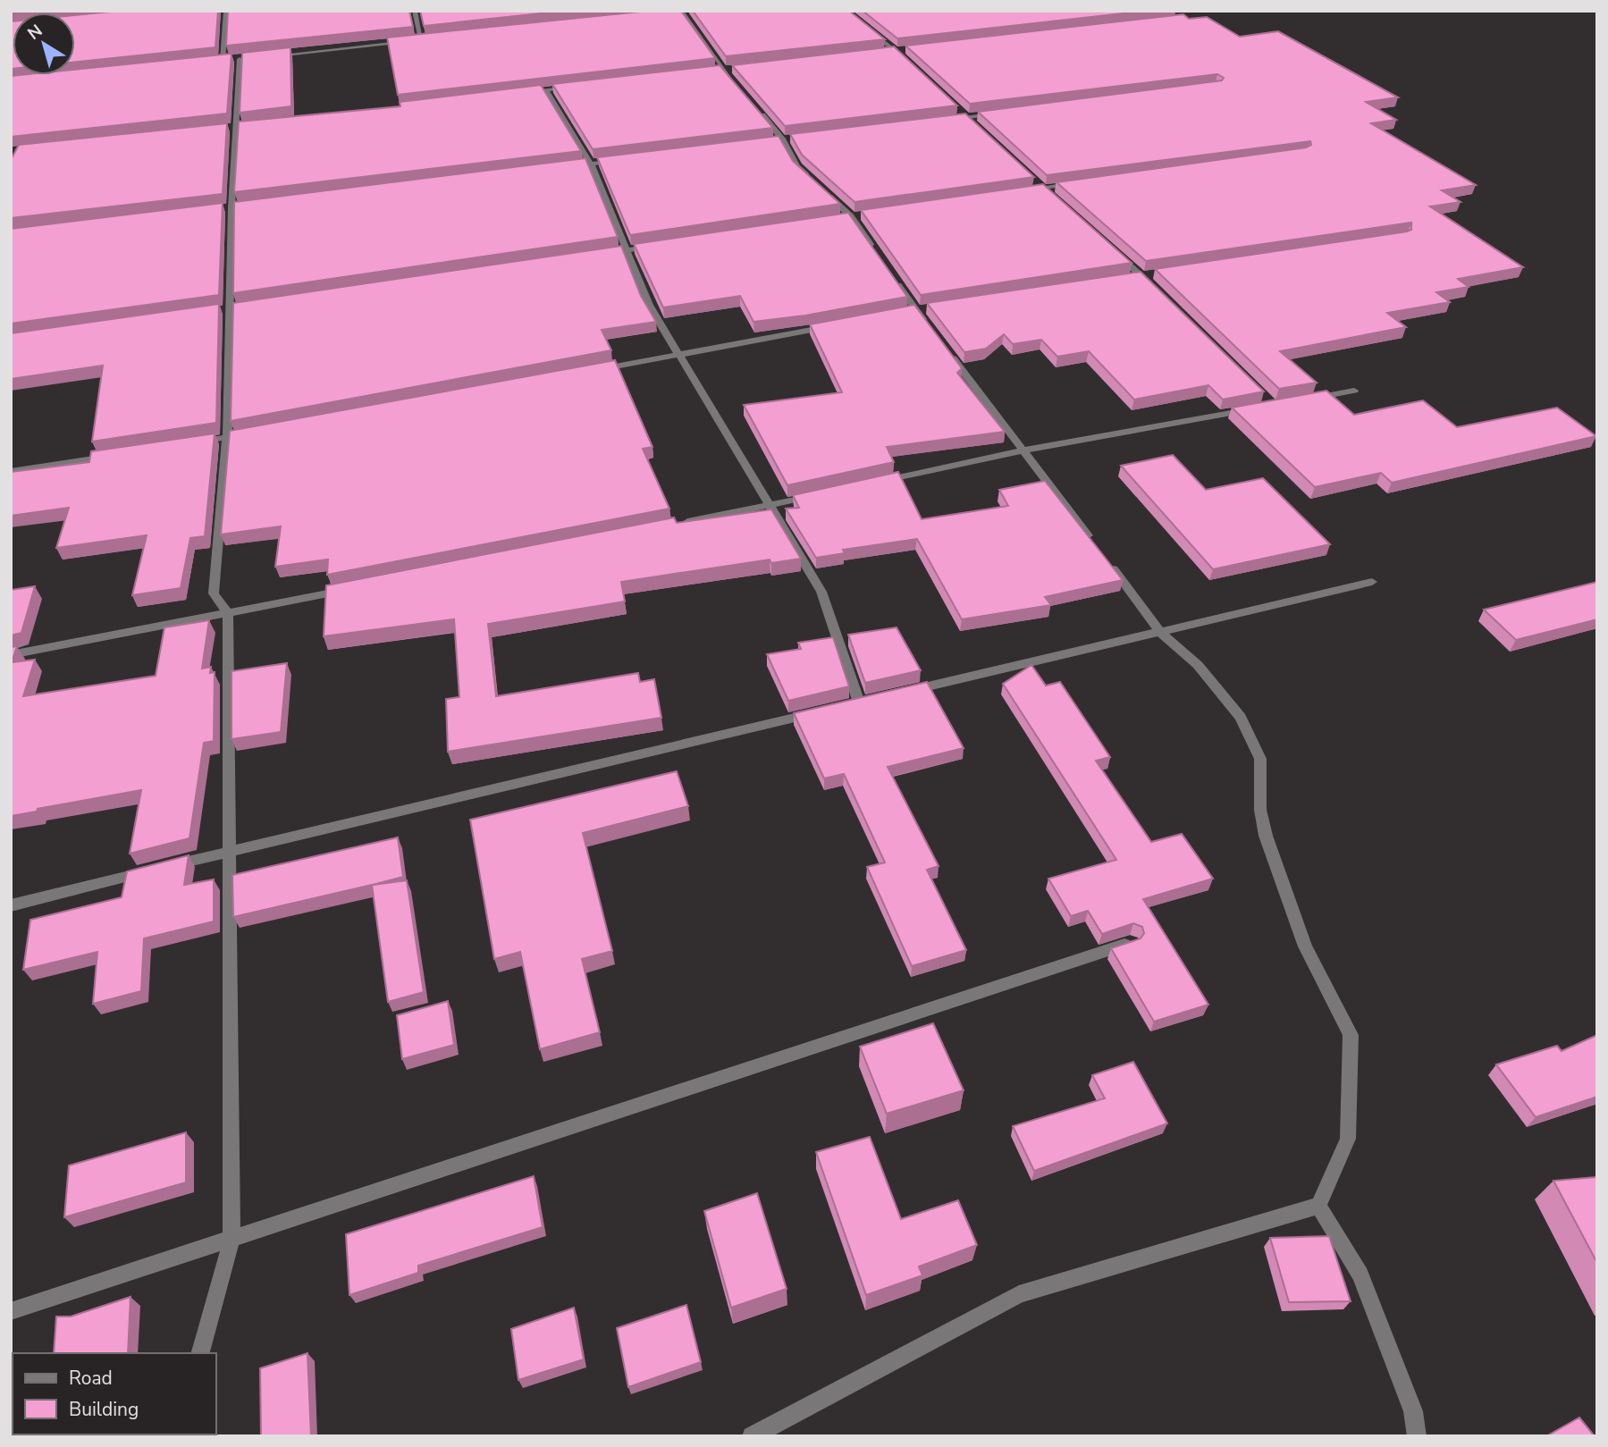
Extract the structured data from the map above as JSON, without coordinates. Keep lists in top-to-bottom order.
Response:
{
  "legend": ["Road", "Building"],
  "north": "top left"
}
